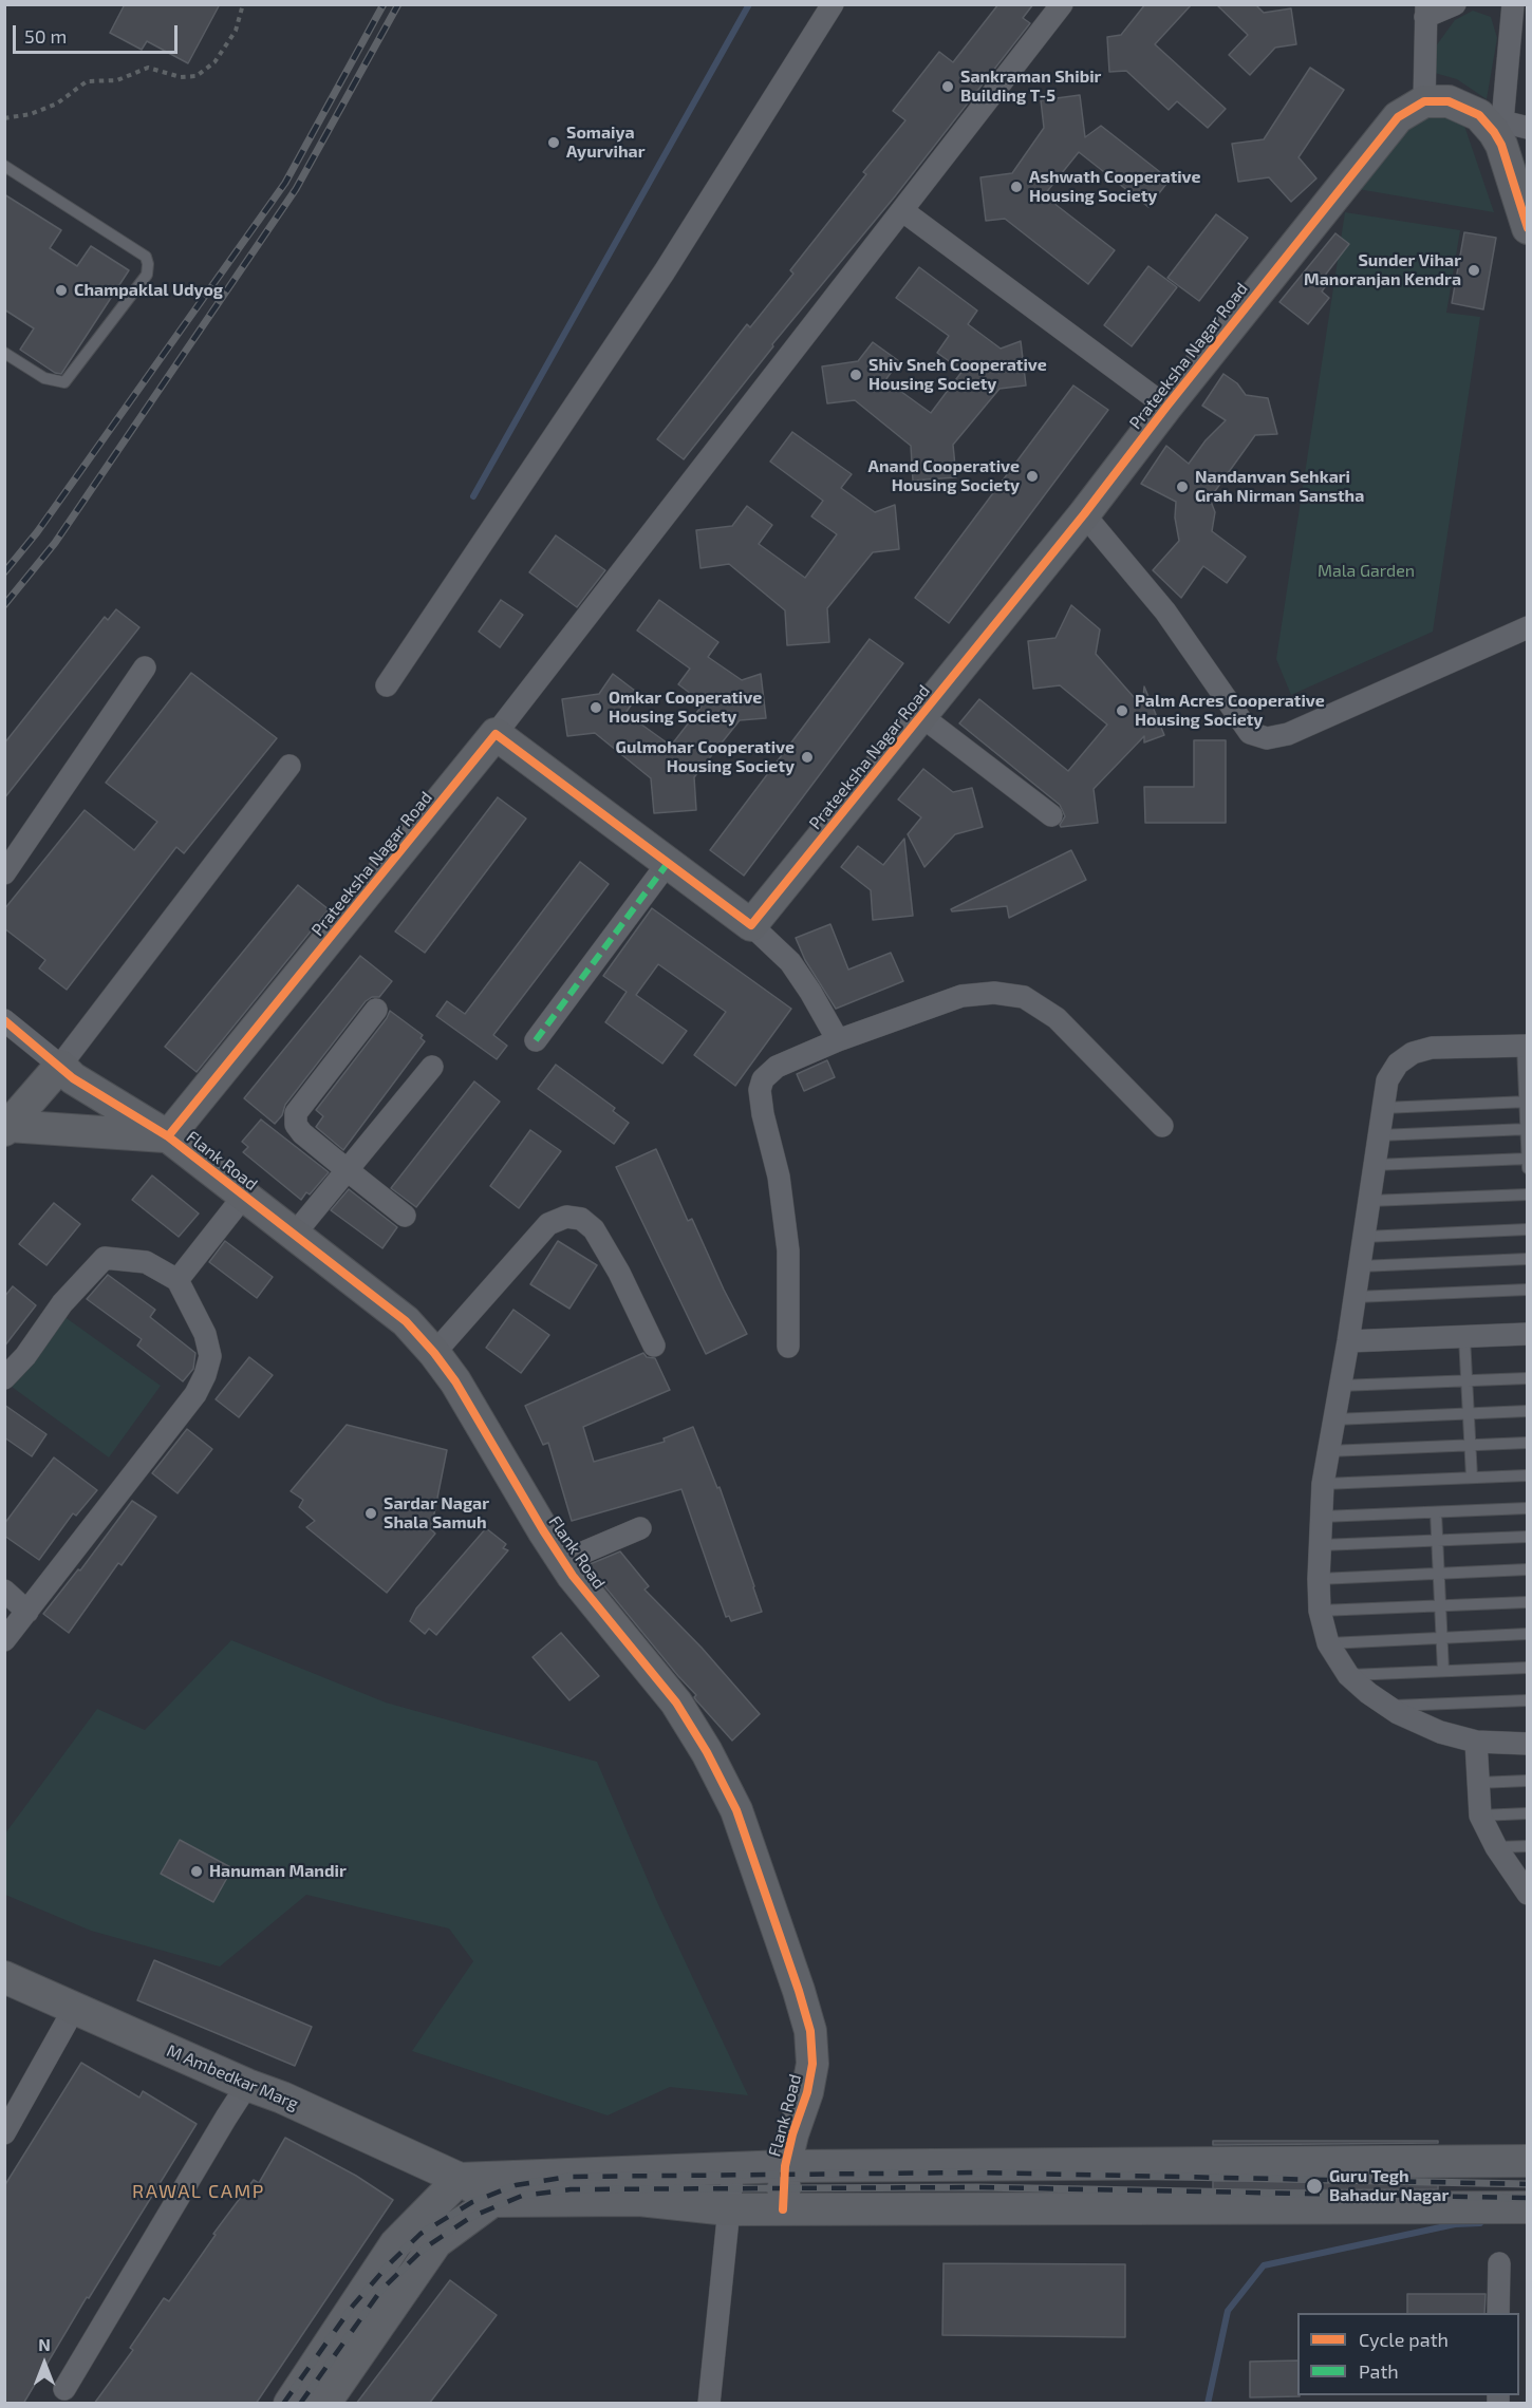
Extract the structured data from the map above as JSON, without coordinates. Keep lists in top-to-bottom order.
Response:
{
  "streets": {
    "street": ["Prateeksha Nagar Road", "Flank Road", "M Ambedkar Marg"]
  },
  "crossings": [
    ["Prateeksha Nagar Road", "Flank Road"]
  ],
  "districts": ["RAWAL CAMP"],
  "parks": ["Mala Garden"],
  "places": [
    "Sankraman Shibir Building T-5",
    "Somaiya Ayurvihar",
    "Ashwath Cooperative Housing Society",
    "Sunder Vihar Manoranjan Kendra",
    "Champaklal Udyog",
    "Shiv Sneh Cooperative Housing Society",
    "Anand Cooperative Housing Society",
    "Nandanvan Sehkari Grah Nirman Sanstha",
    "Omkar Cooperative Housing Society",
    "Palm Acres Cooperative Housing Society",
    "Gulmohar Cooperative Housing Society",
    "Sardar Nagar Shala Samuh",
    "Hanuman Mandir",
    "Guru Tegh Bahadur Nagar"
  ],
  "legend": ["Cycle path", "Path"],
  "scale_bar": "50 m",
  "north": "top"
}
